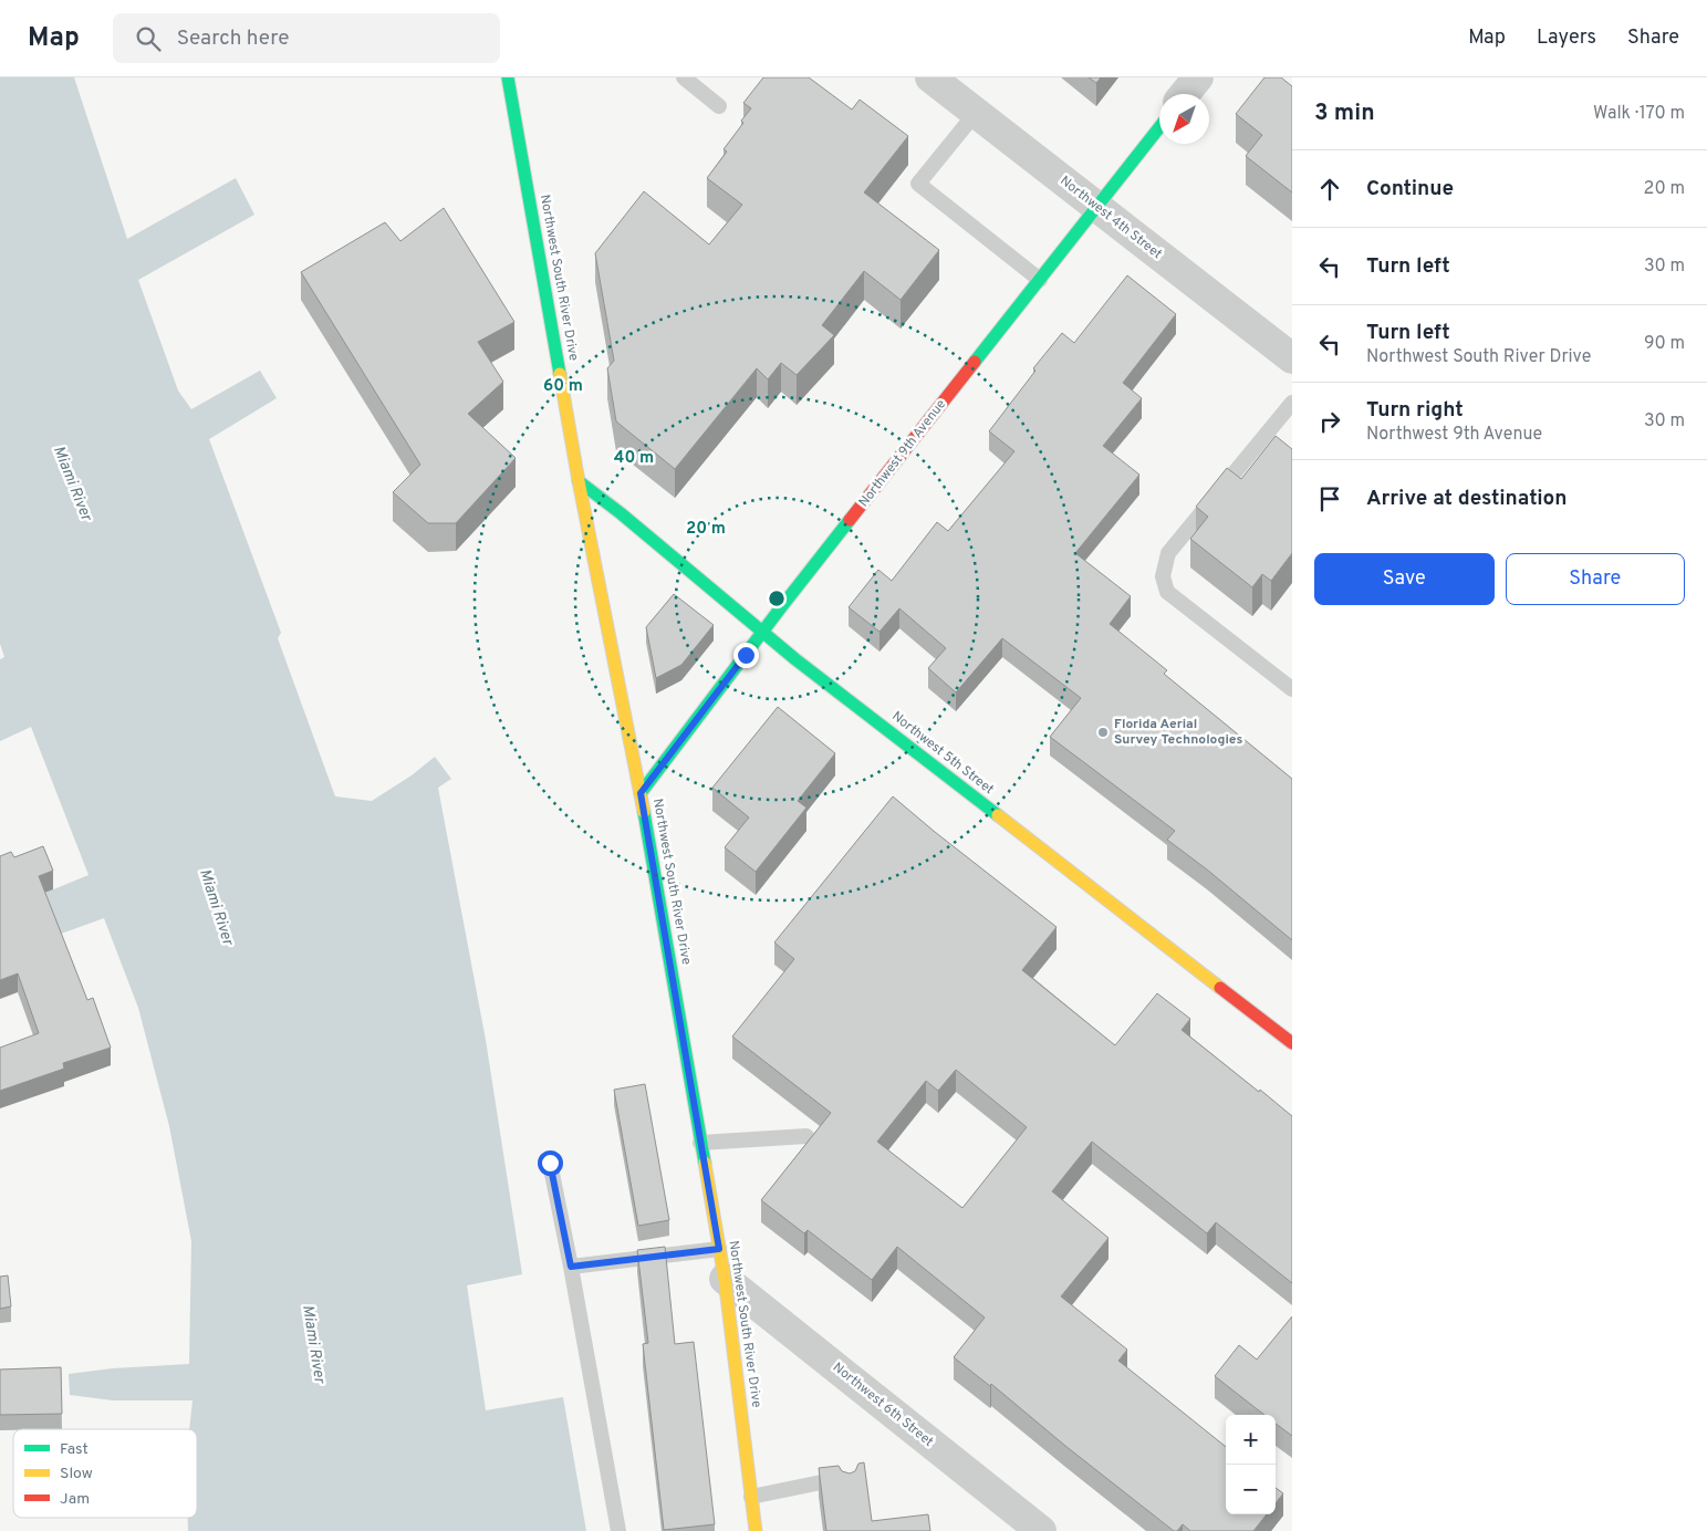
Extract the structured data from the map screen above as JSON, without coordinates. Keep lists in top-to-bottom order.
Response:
{
  "streets": {
    "street": [
      "Northwest 4th Street",
      "Northwest South River Drive",
      "Northwest 9th Avenue",
      "Northwest 5th Street",
      "Northwest 6th Street"
    ]
  },
  "crossings": [
    ["Northwest 4th Street", "Northwest 9th Avenue"],
    ["Northwest South River Drive", "Northwest 9th Avenue"],
    ["Northwest South River Drive", "Northwest 5th Street"],
    ["Northwest South River Drive", "Northwest 6th Street"],
    ["Northwest 9th Avenue", "Northwest 5th Street"]
  ],
  "water": ["Miami River"],
  "places": ["Florida Aerial Survey Technologies"],
  "legend": ["Fast", "Slow", "Jam"],
  "north": "bottom left",
  "page": {
    "header": "Map",
    "search": "Search here",
    "nav": ["Map", "Layers", "Share"],
    "heading": ["3 min", "Walk · 170 m"],
    "list": [
      ["Continue", "20 m"],
      ["Turn left", "30 m"],
      ["Turn left", "Northwest South River Drive", "90 m"],
      ["Turn right", "Northwest 9th Avenue", "30 m"],
      "Arrive at destination"
    ],
    "buttons": ["Save", "Share"],
    "map_buttons": ["+", "−"]
  },
  "rings": ["60 m", "40 m", "20 m"]
}
